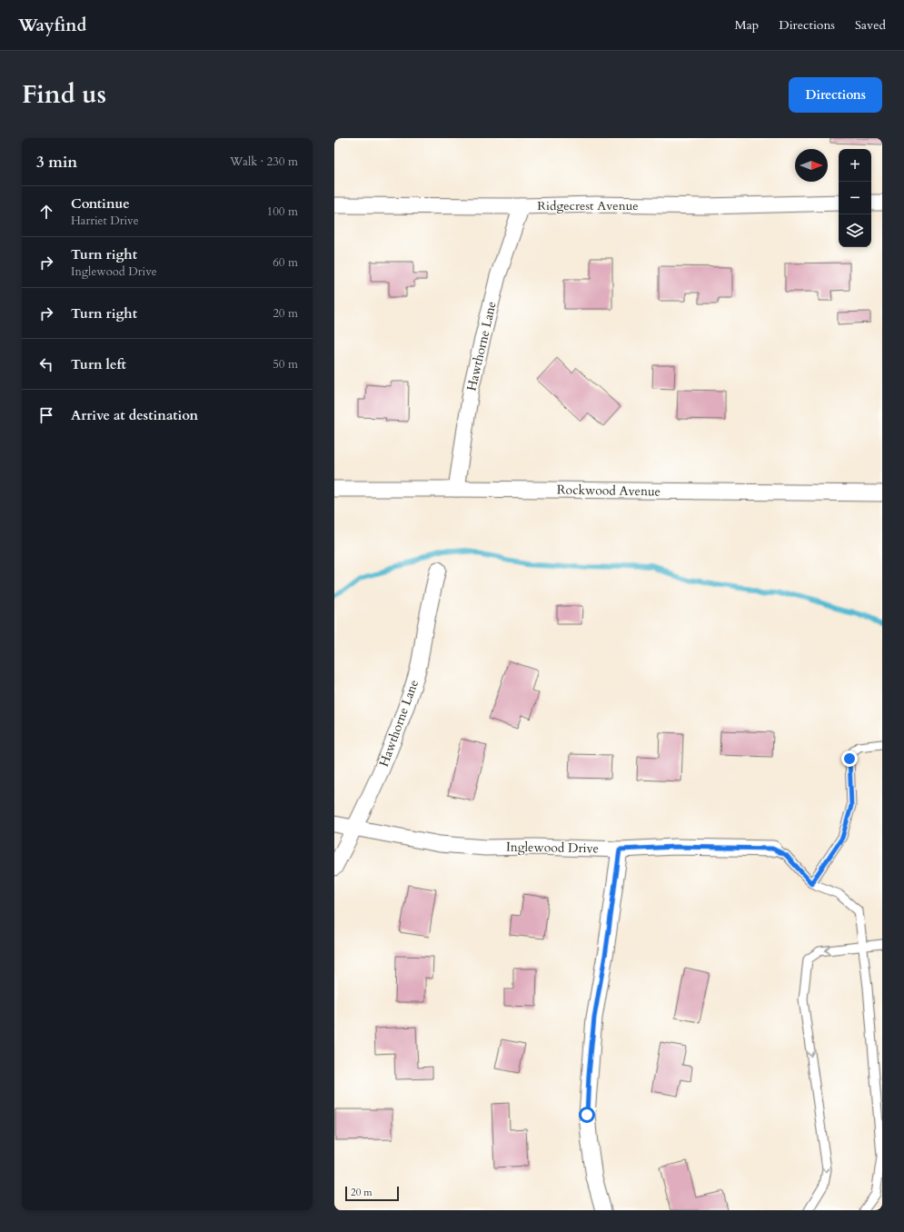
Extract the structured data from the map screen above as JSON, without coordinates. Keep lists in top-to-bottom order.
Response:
{
  "streets": {
    "street": [
      "Ridgecrest Avenue",
      "Hawthorne Lane",
      "Rockwood Avenue",
      "Inglewood Drive"
    ]
  },
  "crossings": [
    ["Ridgecrest Avenue", "Hawthorne Lane"],
    ["Hawthorne Lane", "Rockwood Avenue"],
    ["Hawthorne Lane", "Inglewood Drive"]
  ],
  "scale_bar": "20 m",
  "north": "right",
  "page": {
    "header": "Wayfind",
    "nav": ["Map", "Directions", "Saved"],
    "title": "Find us",
    "buttons": "Directions",
    "heading": ["3 min", "Walk · 230 m"],
    "map_buttons": ["+", "−"],
    "list": [
      ["Continue", "Harriet Drive", "100 m"],
      ["Turn right", "Inglewood Drive", "60 m"],
      ["Turn right", "20 m"],
      ["Turn left", "50 m"],
      "Arrive at destination"
    ],
    "scale": "20 m"
  }
}
